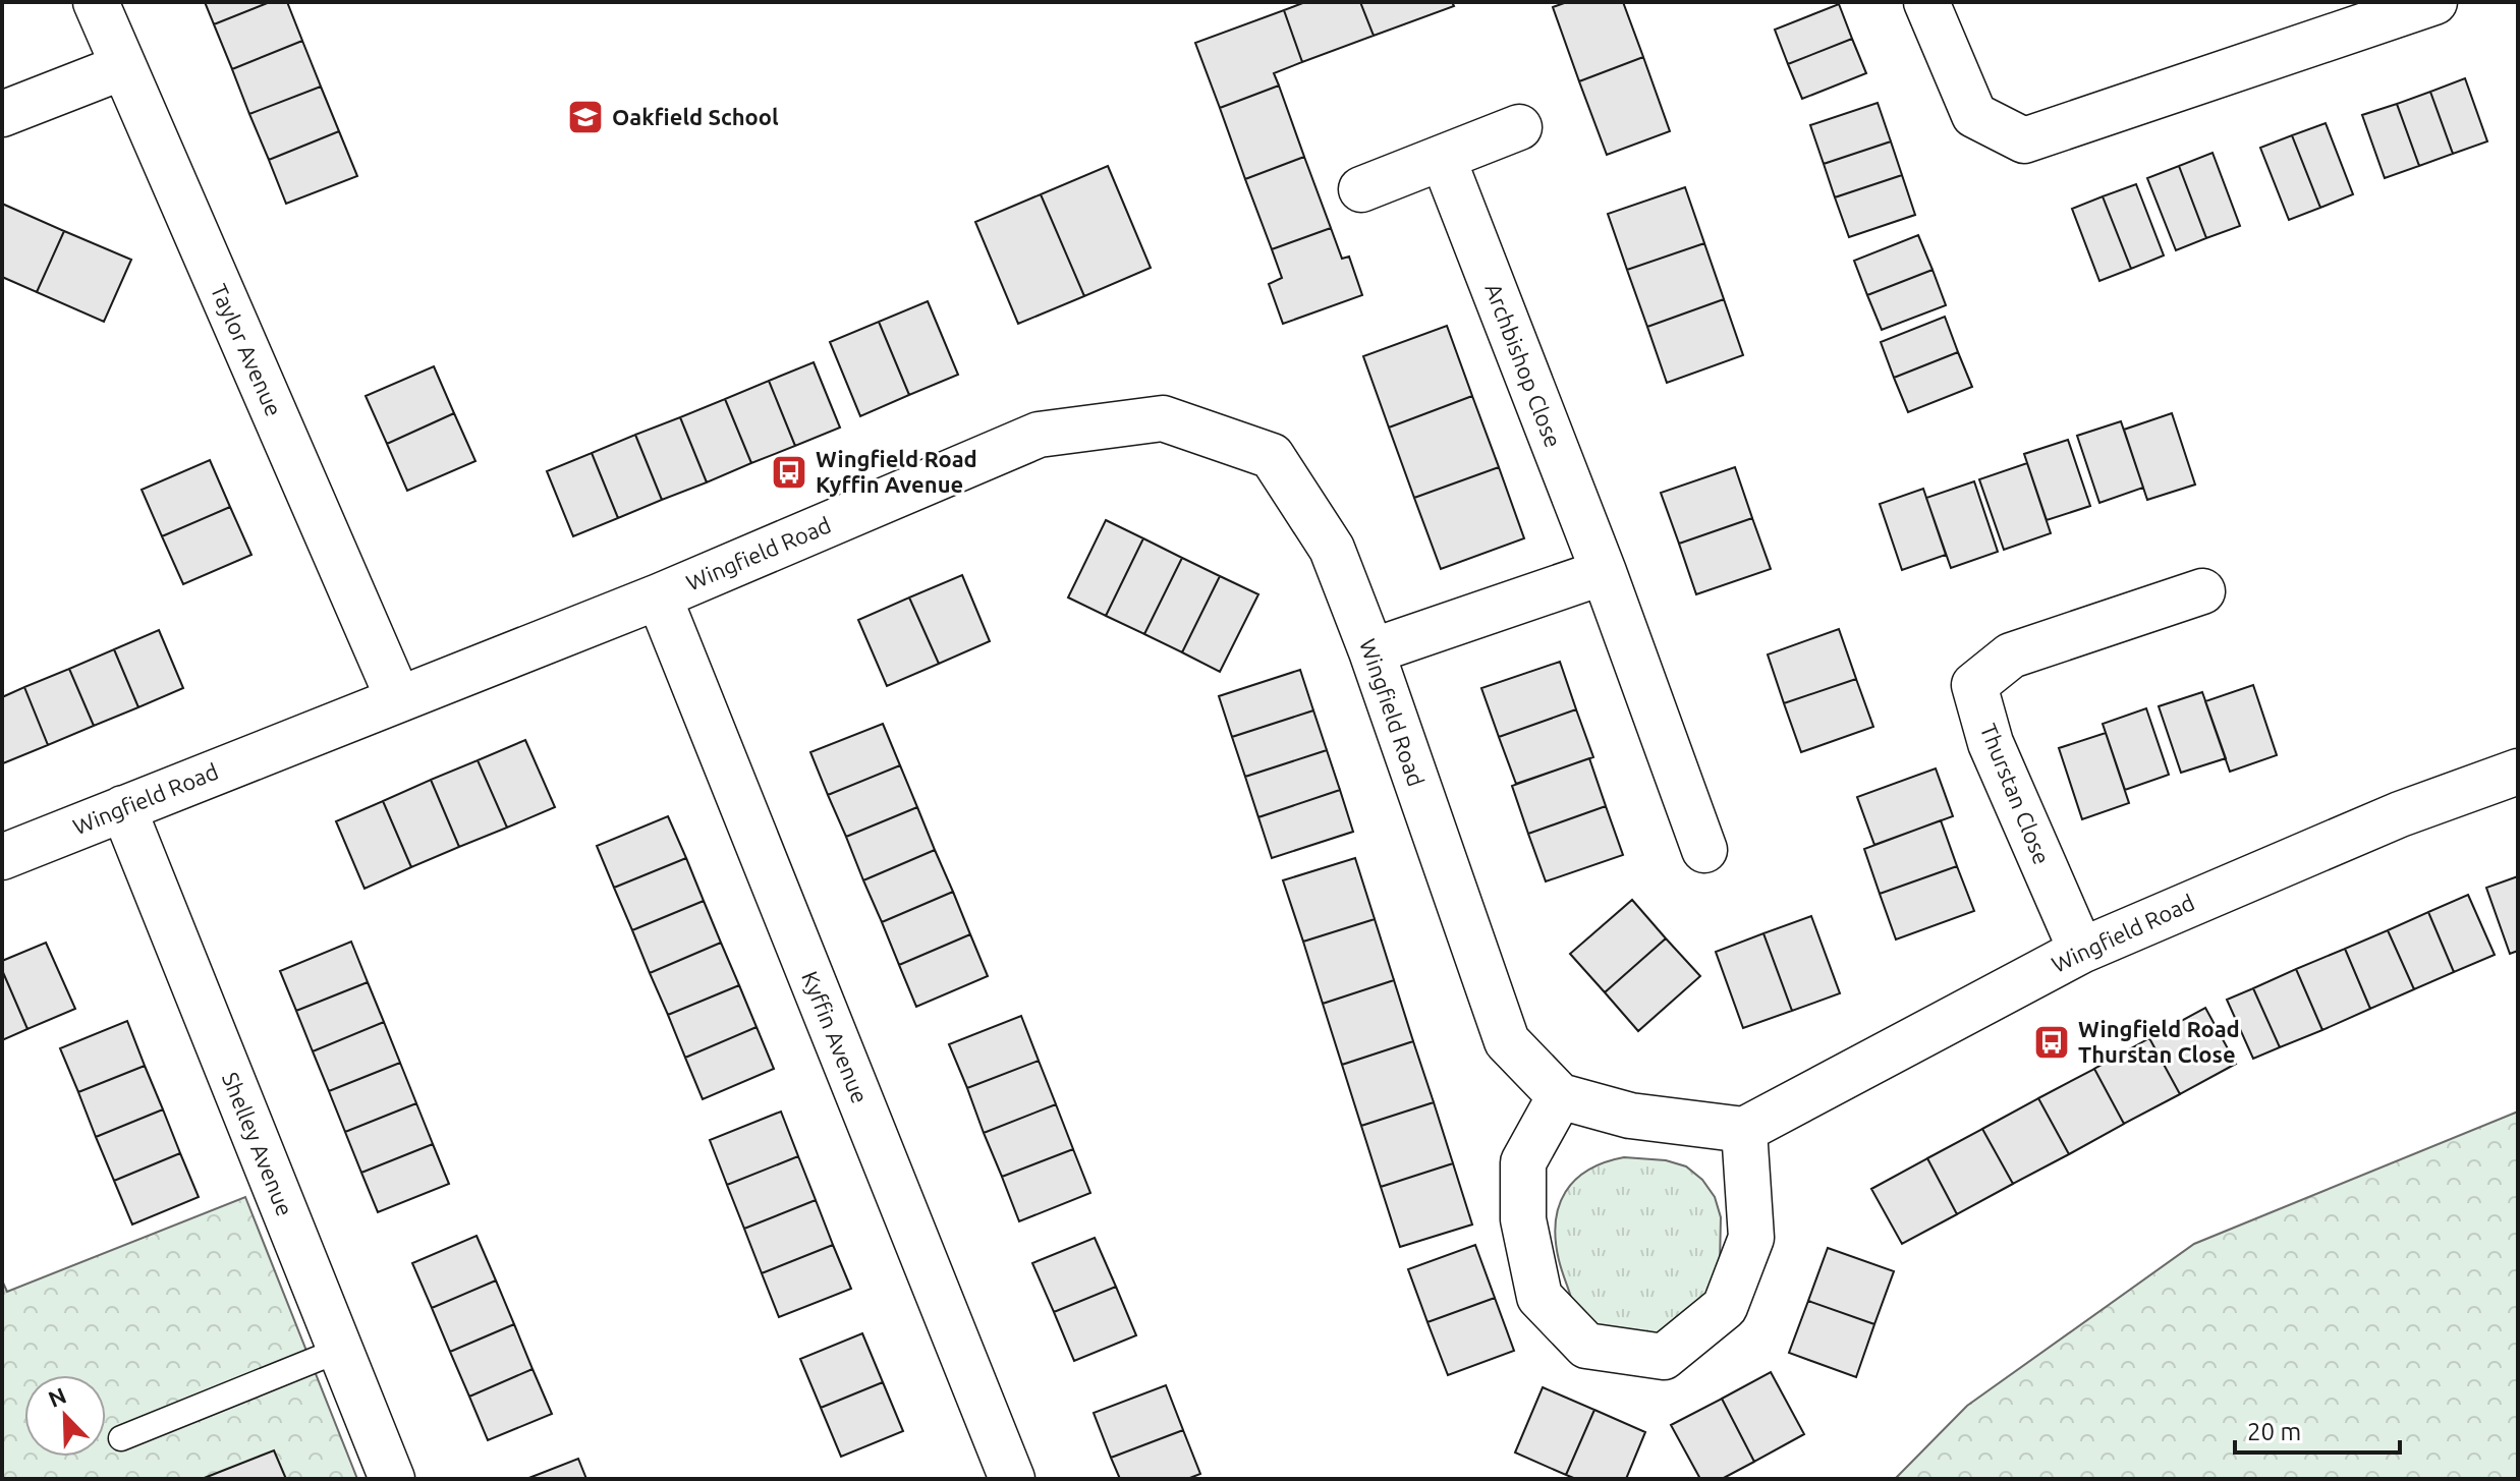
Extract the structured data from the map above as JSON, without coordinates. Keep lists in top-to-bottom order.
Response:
{
  "streets": {
    "street": [
      "Taylor Avenue",
      "Archbishop Close",
      "Wingfield Road",
      "Thurstan Close",
      "Kyffin Avenue",
      "Shelley Avenue"
    ]
  },
  "crossings": [
    ["Taylor Avenue", "Wingfield Road"],
    ["Wingfield Road", "Thurstan Close"],
    ["Wingfield Road", "Kyffin Avenue"],
    ["Wingfield Road", "Shelley Avenue"]
  ],
  "places": {
    "school or university": ["Oakfield School"],
    "bus stop": ["Wingfield Road Kyffin Avenue", "Wingfield Road Thurstan Close"]
  },
  "scale_bar": "20 m",
  "north": "top left"
}
